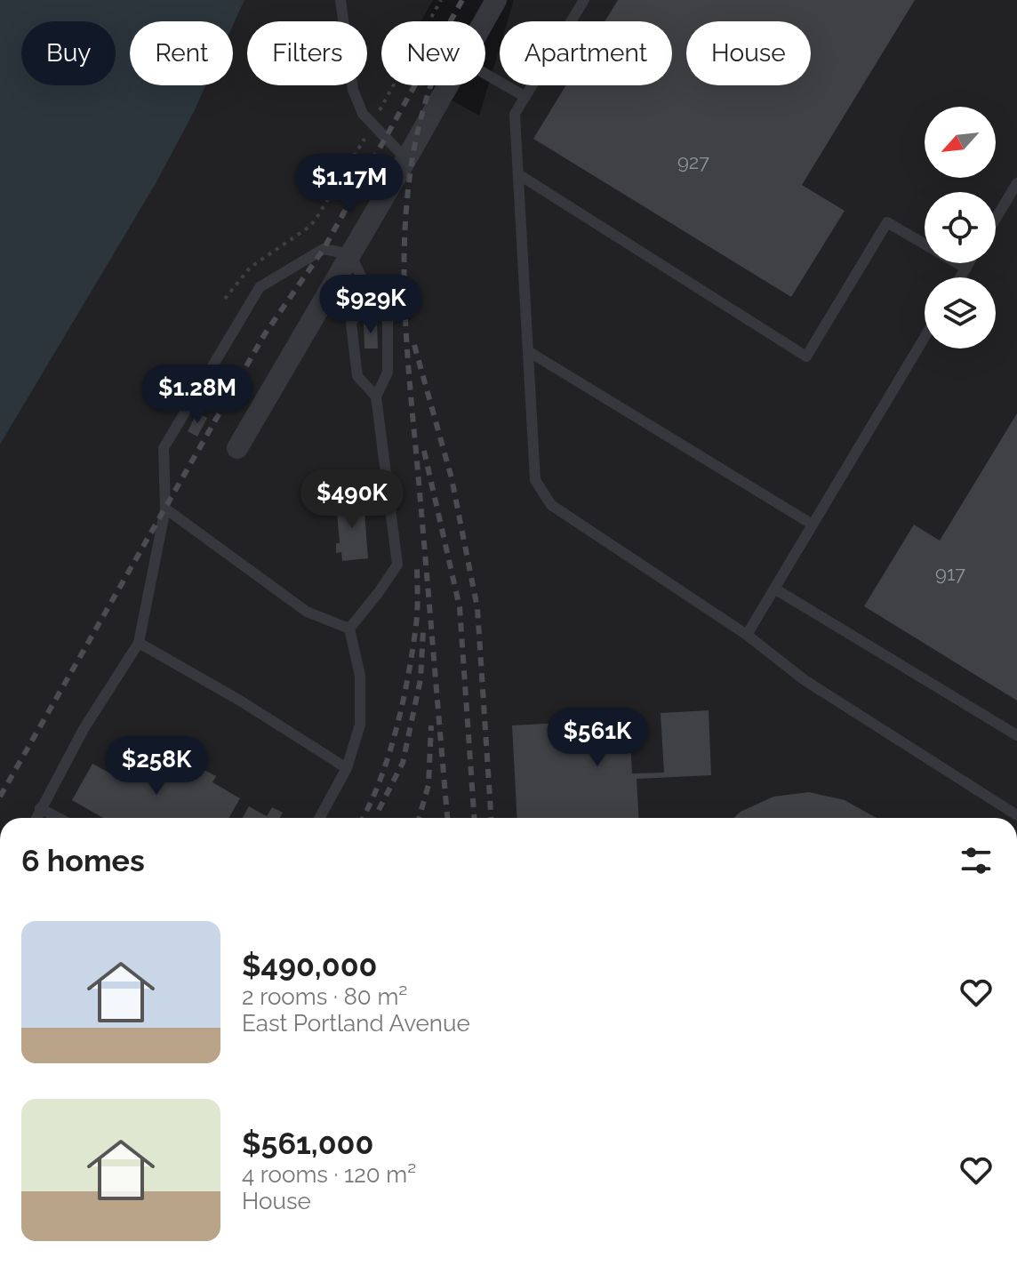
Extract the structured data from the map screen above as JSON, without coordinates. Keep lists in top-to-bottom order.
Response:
{
  "house_numbers": ["927", "917"],
  "north": "bottom left",
  "page": {
    "chip": [
      "Buy",
      "Rent",
      "Filters",
      "New",
      "Apartment",
      "House"
    ],
    "price": [
      "$1.17M",
      "$929K",
      "$1.28M",
      "$490K",
      "$561K",
      "$258K"
    ],
    "heading": "6 homes",
    "list": [
      {
        "name": "$490,000",
        "note": "2 rooms · 80 m² · East Portland Avenue"
      },
      {
        "name": "$561,000",
        "note": "4 rooms · 120 m² · House"
      }
    ]
  }
}
